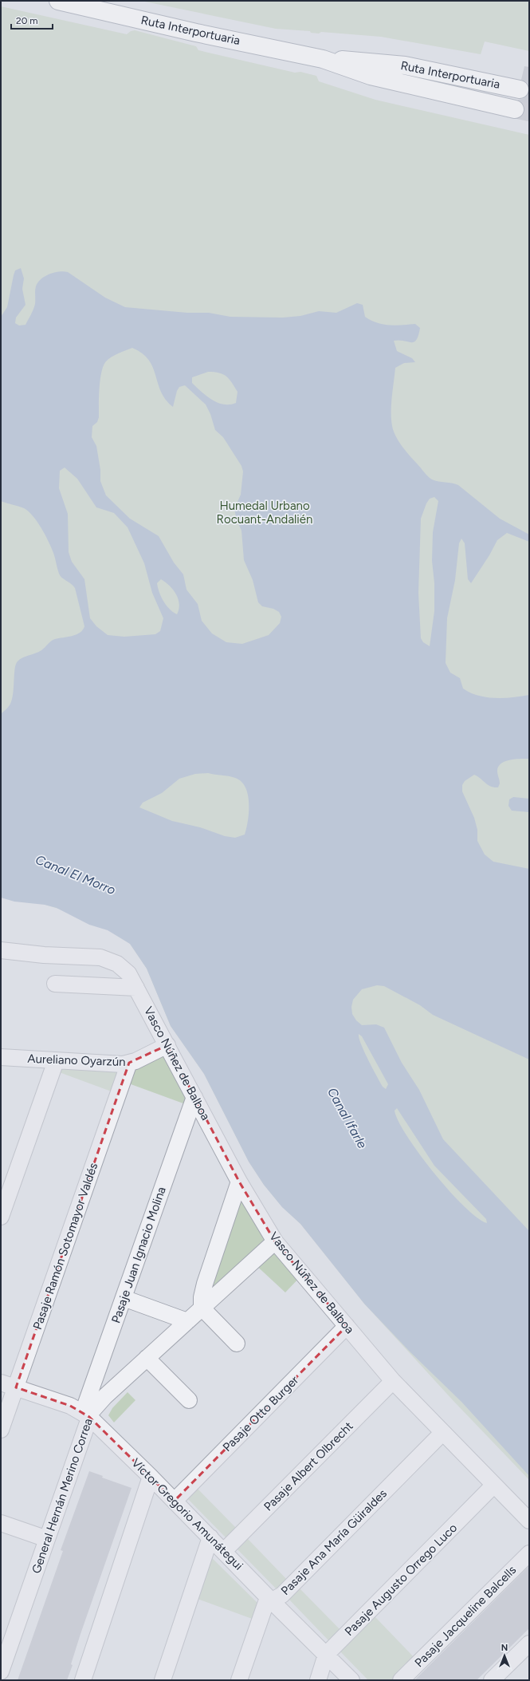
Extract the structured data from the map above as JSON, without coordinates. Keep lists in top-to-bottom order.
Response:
{
  "streets": {
    "highway": ["Ruta Interportuaria"],
    "street": [
      "Aureliano Oyarzún",
      "Vasco Núñez de Balboa",
      "Pasaje Ramón Sotomayor Valdés",
      "Pasaje Juan Ignacio Molina",
      "Pasaje Otto Burger",
      "Pasaje Albert Olbrecht",
      "General Hernán Merino Correa",
      "Víctor Gregorio Amunátegui",
      "Pasaje Ana María Güiraldes",
      "Pasaje Augusto Orrego Luco",
      "Pasaje Jacqueline Balcells"
    ]
  },
  "crossings": [
    ["Aureliano Oyarzún", "Vasco Núñez de Balboa"],
    ["Aureliano Oyarzún", "Pasaje Ramón Sotomayor Valdés"],
    ["Vasco Núñez de Balboa", "Pasaje Juan Ignacio Molina"],
    ["Vasco Núñez de Balboa", "Pasaje Otto Burger"],
    ["Vasco Núñez de Balboa", "Pasaje Albert Olbrecht"],
    ["Vasco Núñez de Balboa", "General Hernán Merino Correa"],
    ["Vasco Núñez de Balboa", "Pasaje Ana María Güiraldes"],
    ["Vasco Núñez de Balboa", "Pasaje Augusto Orrego Luco"],
    ["Pasaje Ramón Sotomayor Valdés", "Víctor Gregorio Amunátegui"],
    ["Pasaje Juan Ignacio Molina", "General Hernán Merino Correa"],
    ["Pasaje Juan Ignacio Molina", "Víctor Gregorio Amunátegui"],
    ["Pasaje Otto Burger", "Víctor Gregorio Amunátegui"],
    ["Pasaje Albert Olbrecht", "Víctor Gregorio Amunátegui"],
    ["General Hernán Merino Correa", "Víctor Gregorio Amunátegui"],
    ["Víctor Gregorio Amunátegui", "Pasaje Ana María Güiraldes"],
    ["Víctor Gregorio Amunátegui", "Pasaje Augusto Orrego Luco"]
  ],
  "water": ["Canal El Morro", "Canal Ifarle"],
  "parks": ["Humedal Urbano Rocuant-Andalién"],
  "scale_bar": "20 m",
  "north": "top"
}
